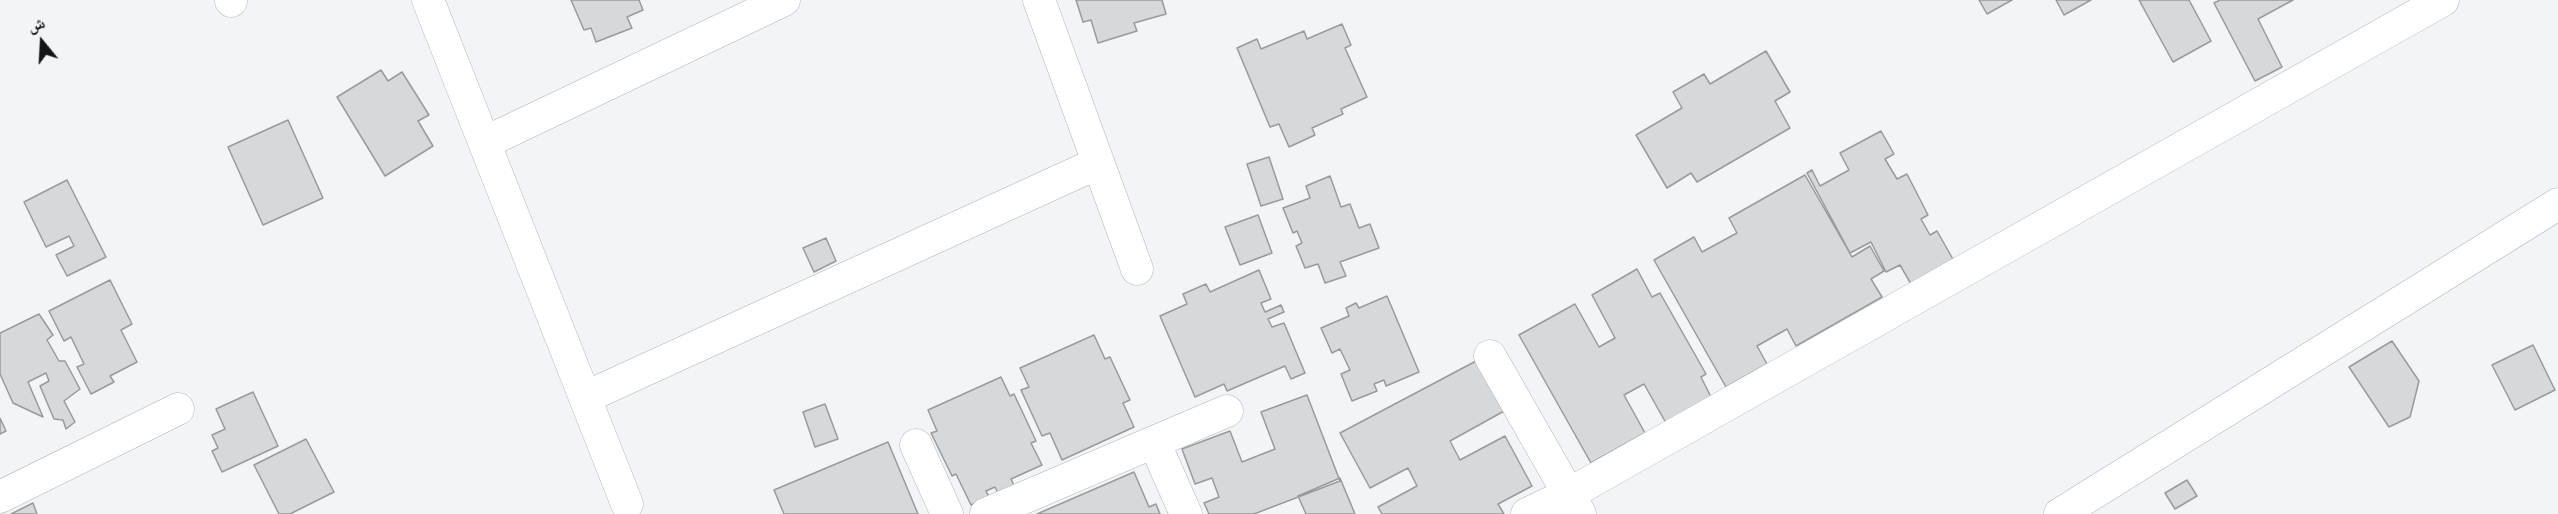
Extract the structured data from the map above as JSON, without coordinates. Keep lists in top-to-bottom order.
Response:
{
  "north": "top"
}
